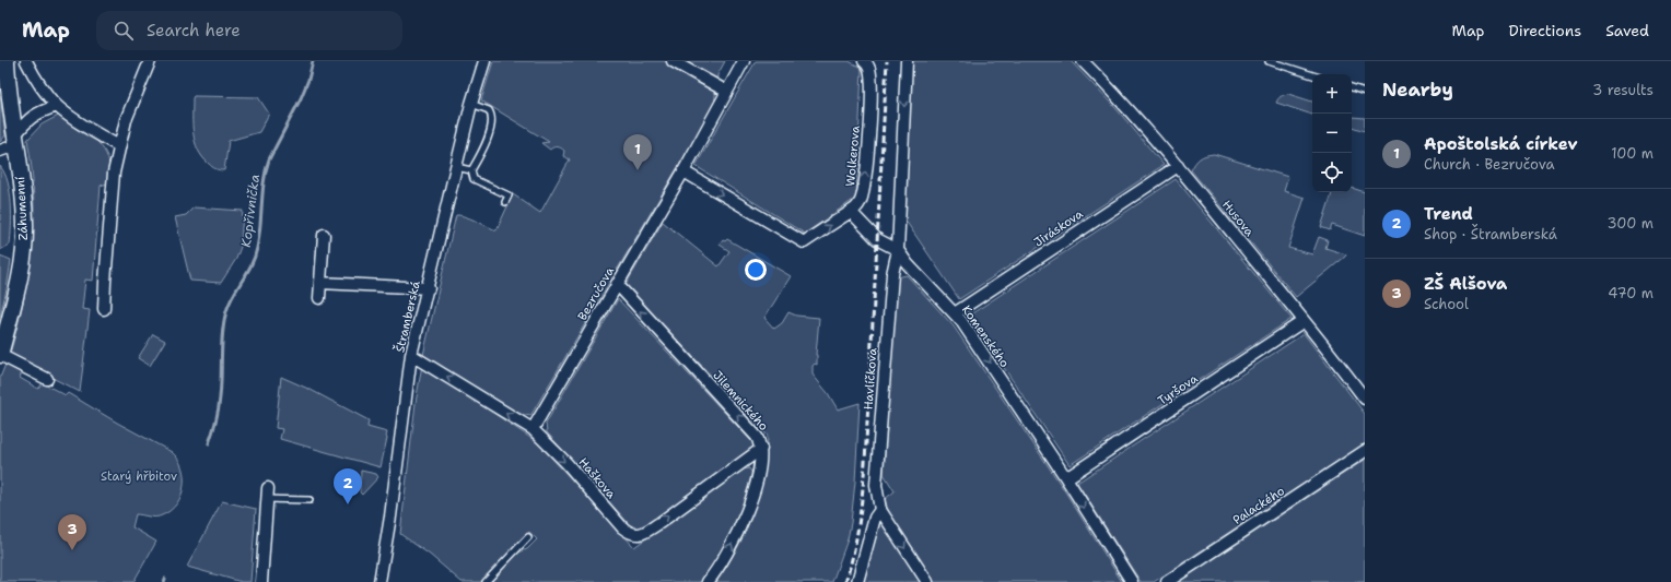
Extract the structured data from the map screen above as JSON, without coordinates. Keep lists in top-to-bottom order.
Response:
{
  "streets": {
    "main road": ["Záhumenní"],
    "street": [
      "Wolkerova",
      "Husova",
      "Jiráskova",
      "Bezručova",
      "Štramberská",
      "Komenského",
      "Havlíčkova",
      "Tyršova",
      "Jilemnického",
      "Haškova",
      "Palackého"
    ]
  },
  "crossings": [
    ["Wolkerova", "Bezručova"],
    ["Husova", "Jiráskova"],
    ["Husova", "Tyršova"],
    ["Jiráskova", "Komenského"],
    ["Bezručova", "Jilemnického"],
    ["Bezručova", "Haškova"],
    ["Štramberská", "Haškova"],
    ["Komenského", "Havlíčkova"],
    ["Komenského", "Tyršova"],
    ["Jilemnického", "Haškova"]
  ],
  "one_way": ["Komenského", "Jilemnického"],
  "water": ["Kopřivnička"],
  "parks": ["Starý hřbitov"],
  "page": {
    "header": "Map",
    "search": "Search here",
    "nav": ["Map", "Directions", "Saved"],
    "heading": ["Nearby", "3 results"],
    "map_buttons": ["+", "−"],
    "list": [
      {
        "mark": "1",
        "name": "Apoštolská církev",
        "note": "Church · Bezručova",
        "value": "100 m"
      },
      {
        "mark": "2",
        "name": "Trend",
        "note": "Shop · Štramberská",
        "value": "300 m"
      },
      {
        "mark": "3",
        "name": "ZŠ Alšova",
        "note": "School",
        "value": "470 m"
      }
    ],
    "pins": ["1", "2", "3"]
  }
}
